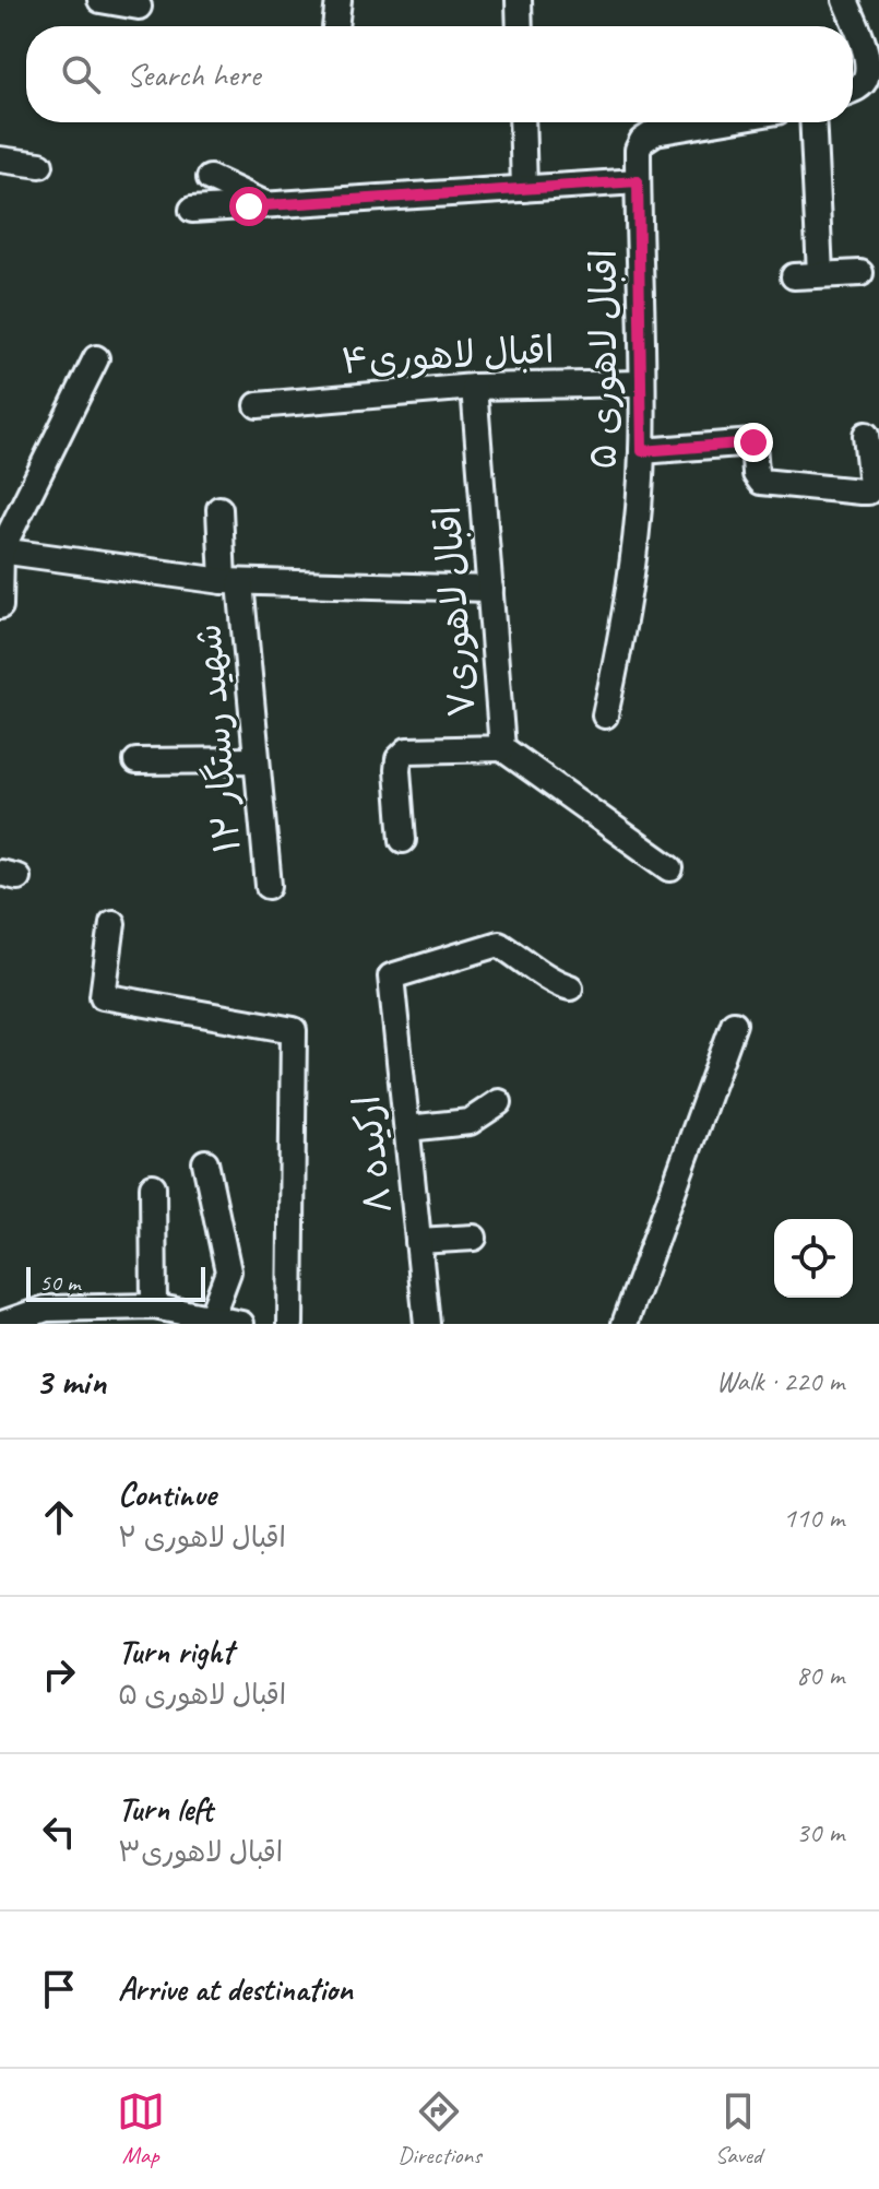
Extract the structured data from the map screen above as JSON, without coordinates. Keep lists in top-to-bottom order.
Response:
{
  "streets": {
    "street": [
      "اقبال لاهوری۴",
      "اقبال لاهوری ۵",
      "اقبال لاهوری۷",
      "شهید رستگار ۱۲",
      "ارکیده ۸"
    ]
  },
  "crossings": [
    ["اقبال لاهوری۴", "اقبال لاهوری ۵"],
    ["اقبال لاهوری۴", "اقبال لاهوری۷"]
  ],
  "scale_bar": "50 m",
  "page": {
    "search": "Search here",
    "scale": "50 m",
    "heading": ["3 min", "Walk · 220 m"],
    "list": [
      ["Continue", "اقبال لاهوری ۲", "110 m"],
      ["Turn right", "اقبال لاهوری ۵", "80 m"],
      ["Turn left", "اقبال لاهوری۳", "30 m"],
      "Arrive at destination"
    ],
    "nav": ["Map", "Directions", "Saved"]
  }
}
